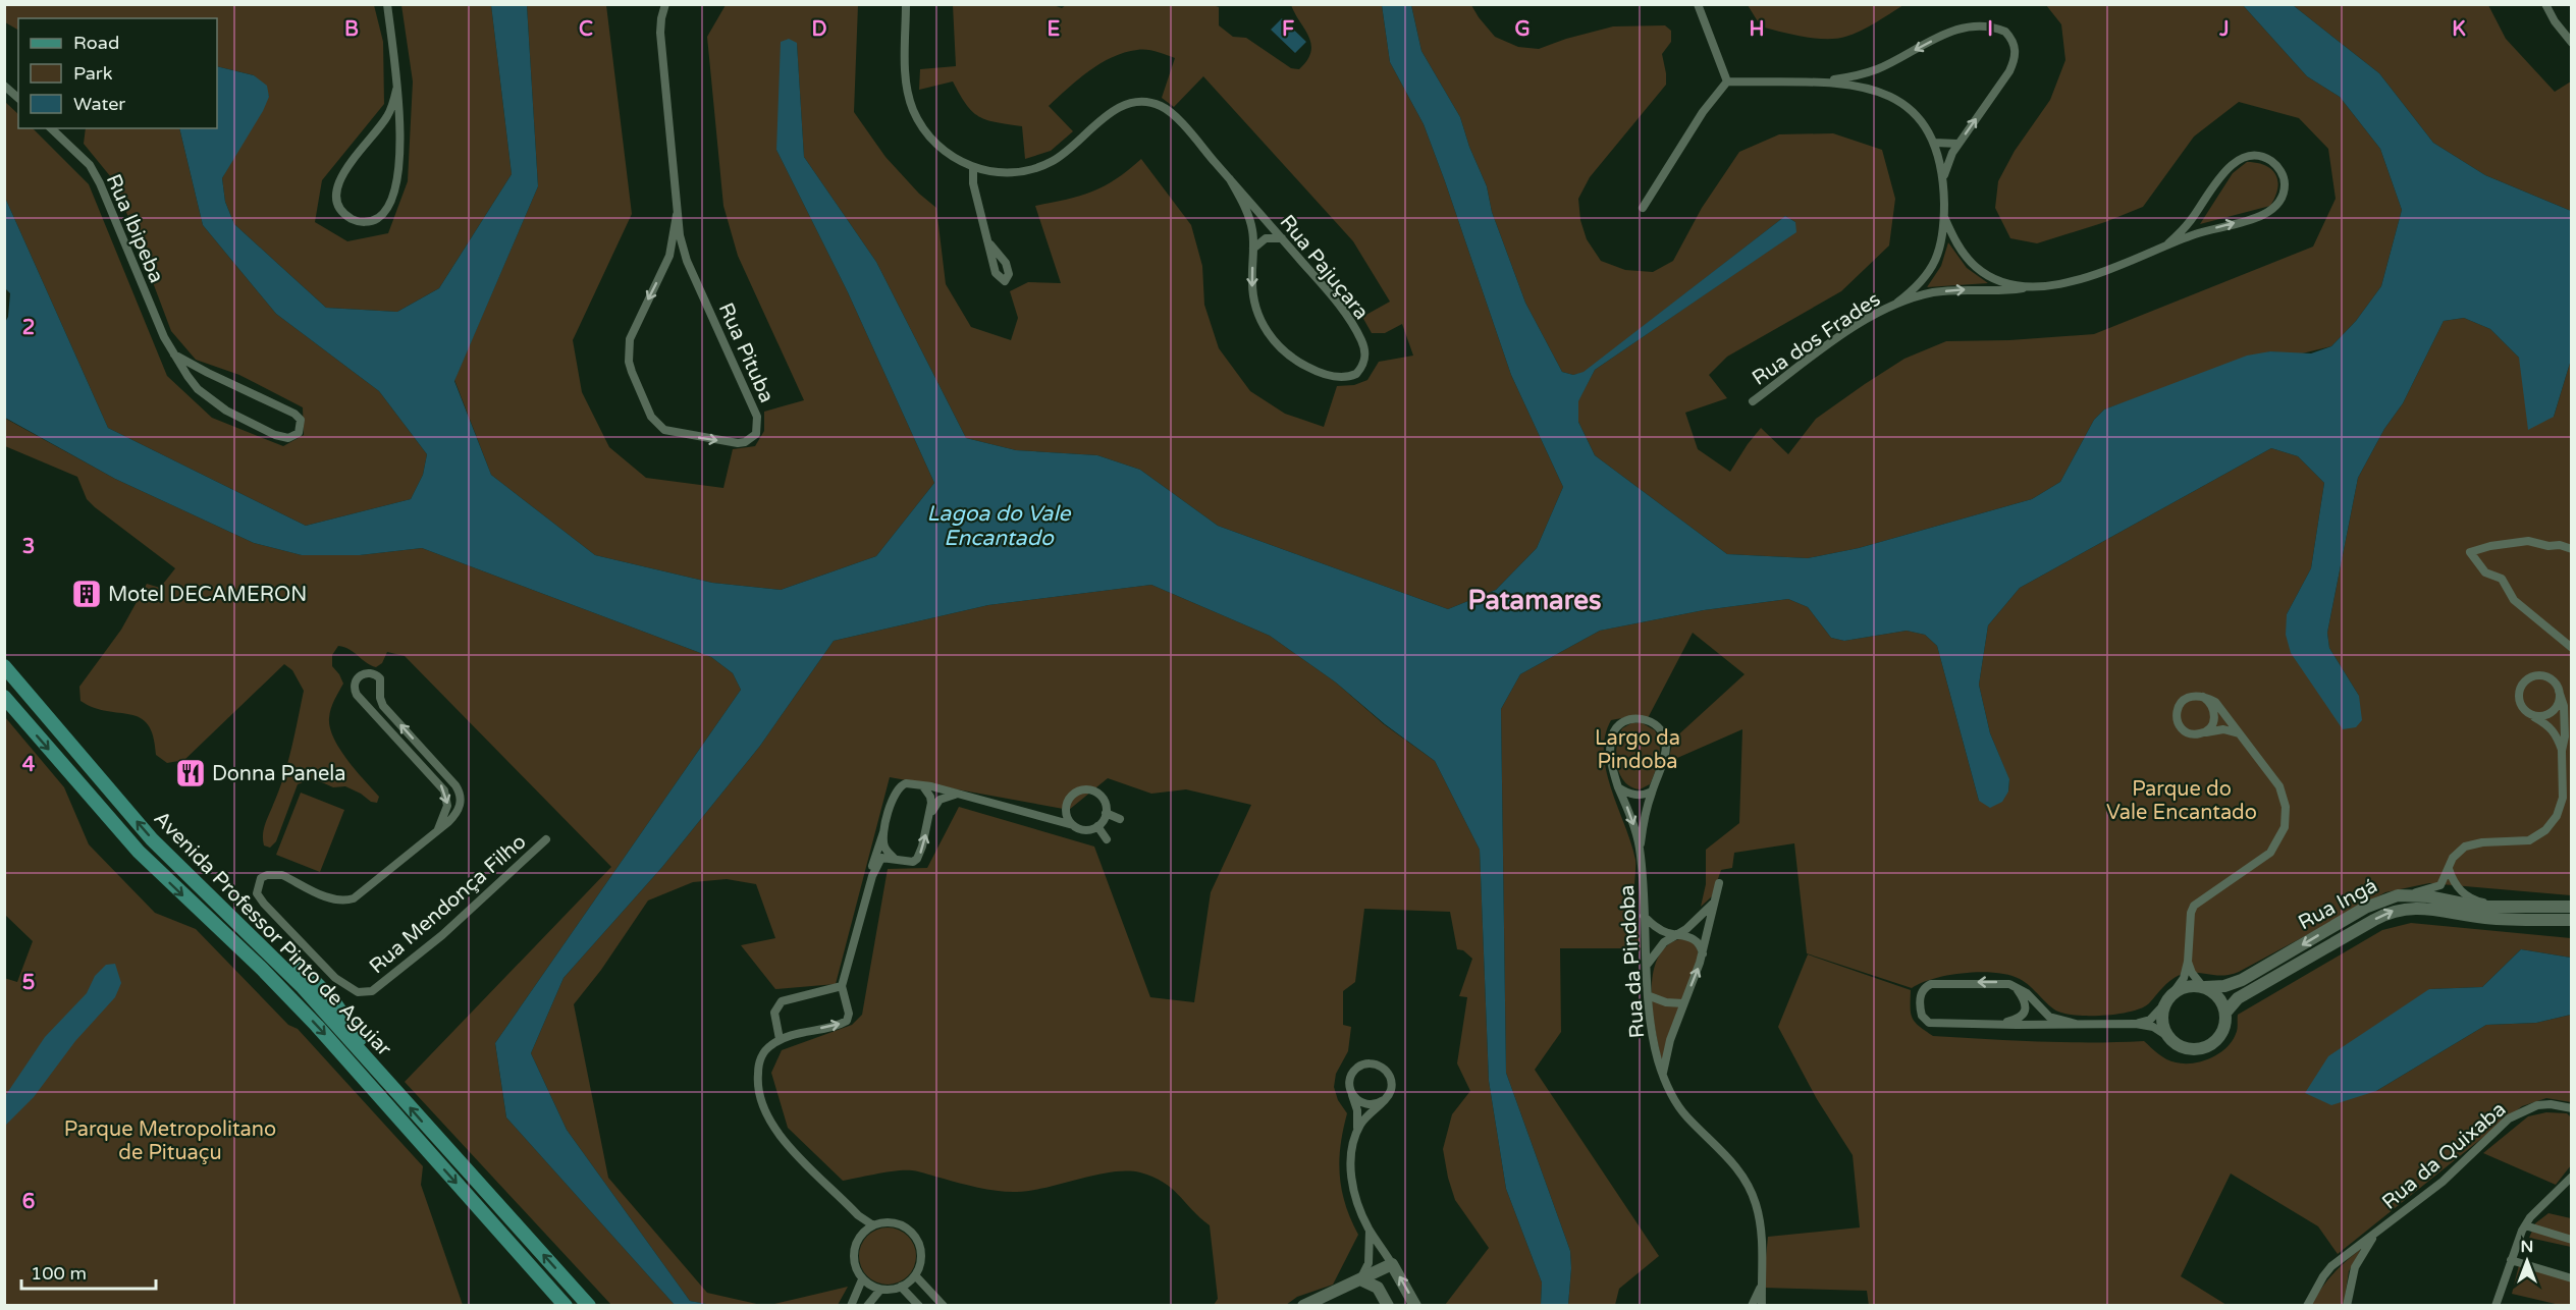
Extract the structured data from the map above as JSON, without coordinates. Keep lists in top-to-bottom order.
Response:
{
  "streets": {
    "main road": ["Avenida Professor Pinto de Aguiar"],
    "street": [
      "Rua Ibipeba",
      "Rua Pajuçara",
      "Rua dos Frades",
      "Rua Pituba",
      "Rua Mendonça Filho",
      "Rua Ingá",
      "Rua da Pindoba",
      "Rua da Quixaba"
    ]
  },
  "districts": ["Patamares"],
  "water": ["Lagoa do Vale Encantado"],
  "parks": ["Largo da Pindoba", "Parque do Vale Encantado", "Parque Metropolitano de Pituaçu"],
  "places": {
    "building": ["Motel DECAMERON"],
    "restaurant": ["Donna Panela"]
  },
  "legend": ["Road", "Park", "Water"],
  "scale_bar": "100 m",
  "north": "top",
  "grid": {
    "columns": [
      "B",
      "C",
      "D",
      "E",
      "F",
      "G",
      "H",
      "I",
      "J",
      "K"
    ],
    "rows": [
      "2",
      "3",
      "4",
      "5",
      "6"
    ]
  }
}
